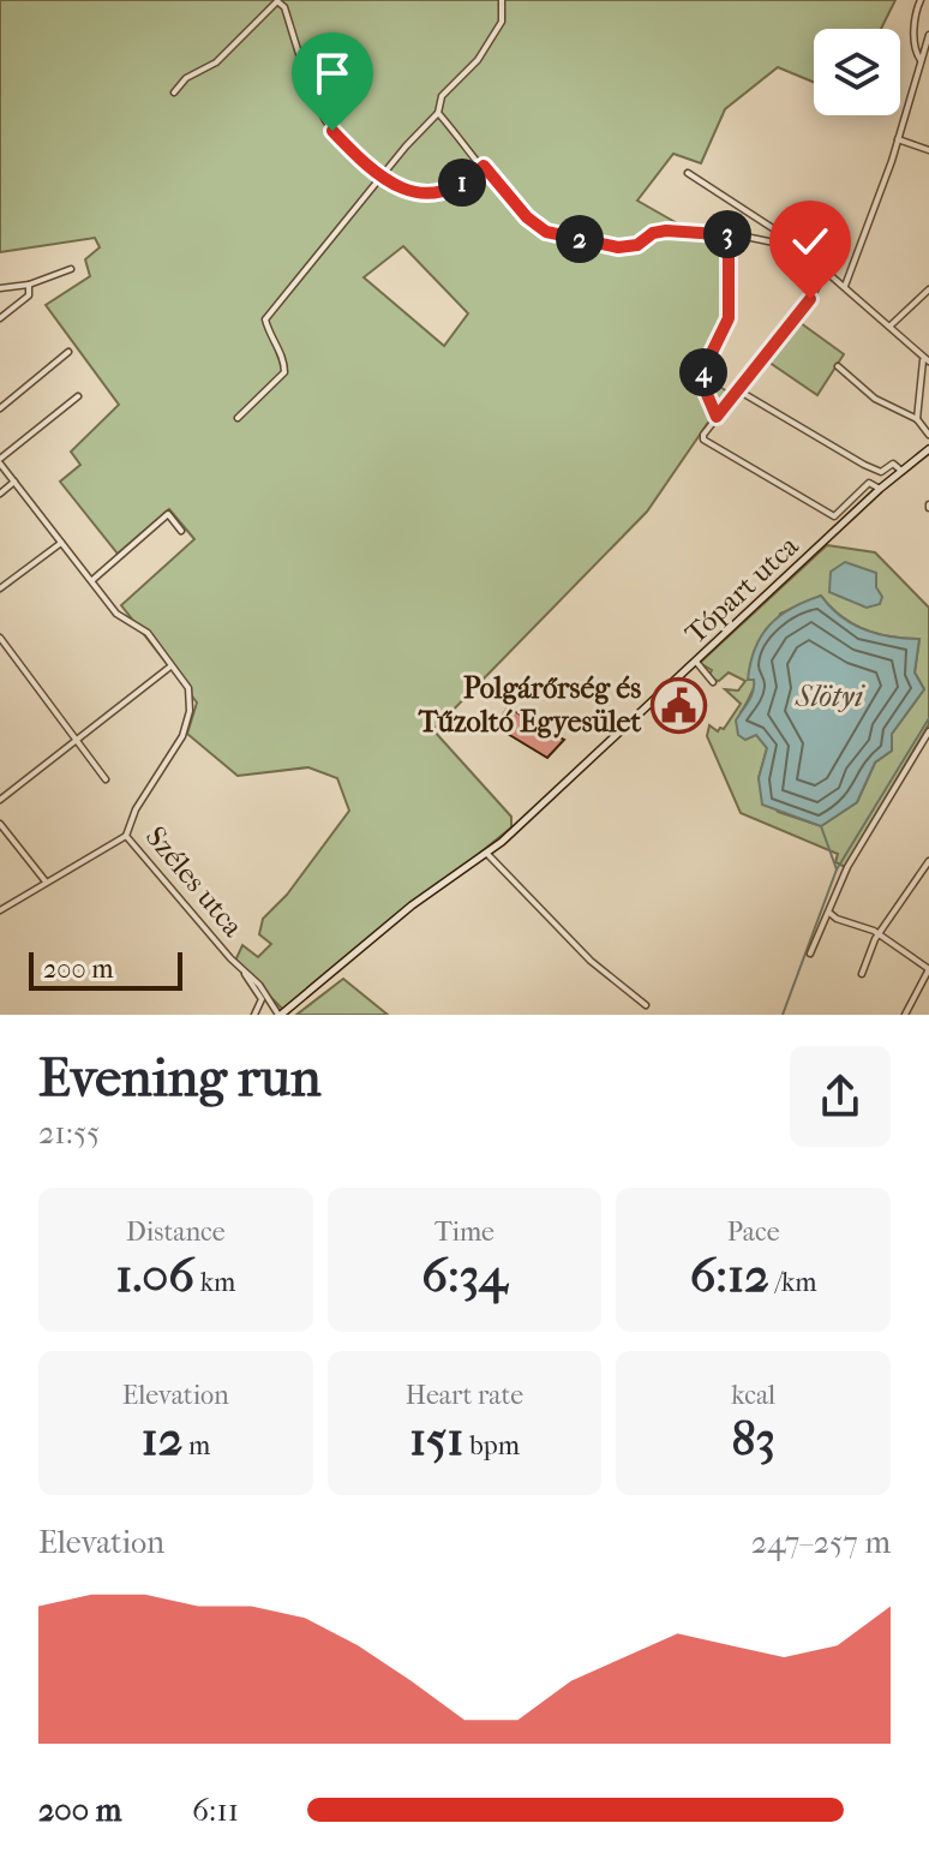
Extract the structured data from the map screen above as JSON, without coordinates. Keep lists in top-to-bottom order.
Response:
{
  "streets": {
    "main road": ["Tópart utca"],
    "street": ["Széles utca"]
  },
  "crossings": [
    ["Tópart utca", "Széles utca"]
  ],
  "water": ["Slötyi"],
  "places": {
    "public building": ["Polgárőrség és Tűzoltó Egyesület"]
  },
  "scale_bar": "200 m",
  "page": {
    "pins": [
      "1",
      "3",
      "2",
      "4"
    ],
    "scale": "200 m",
    "heading": ["Evening run", "21:55"],
    "stats": [
      ["Distance", "1.06 km"],
      ["Time", "6:34"],
      ["Pace", "6:12 /km"],
      ["Elevation", "12 m"],
      ["Heart rate", "151 bpm"],
      ["kcal", "83"]
    ],
    "chart": ["Elevation", "247–257 m"],
    "list": [
      {
        "name": "200 m",
        "note": "6:11"
      }
    ]
  }
}
